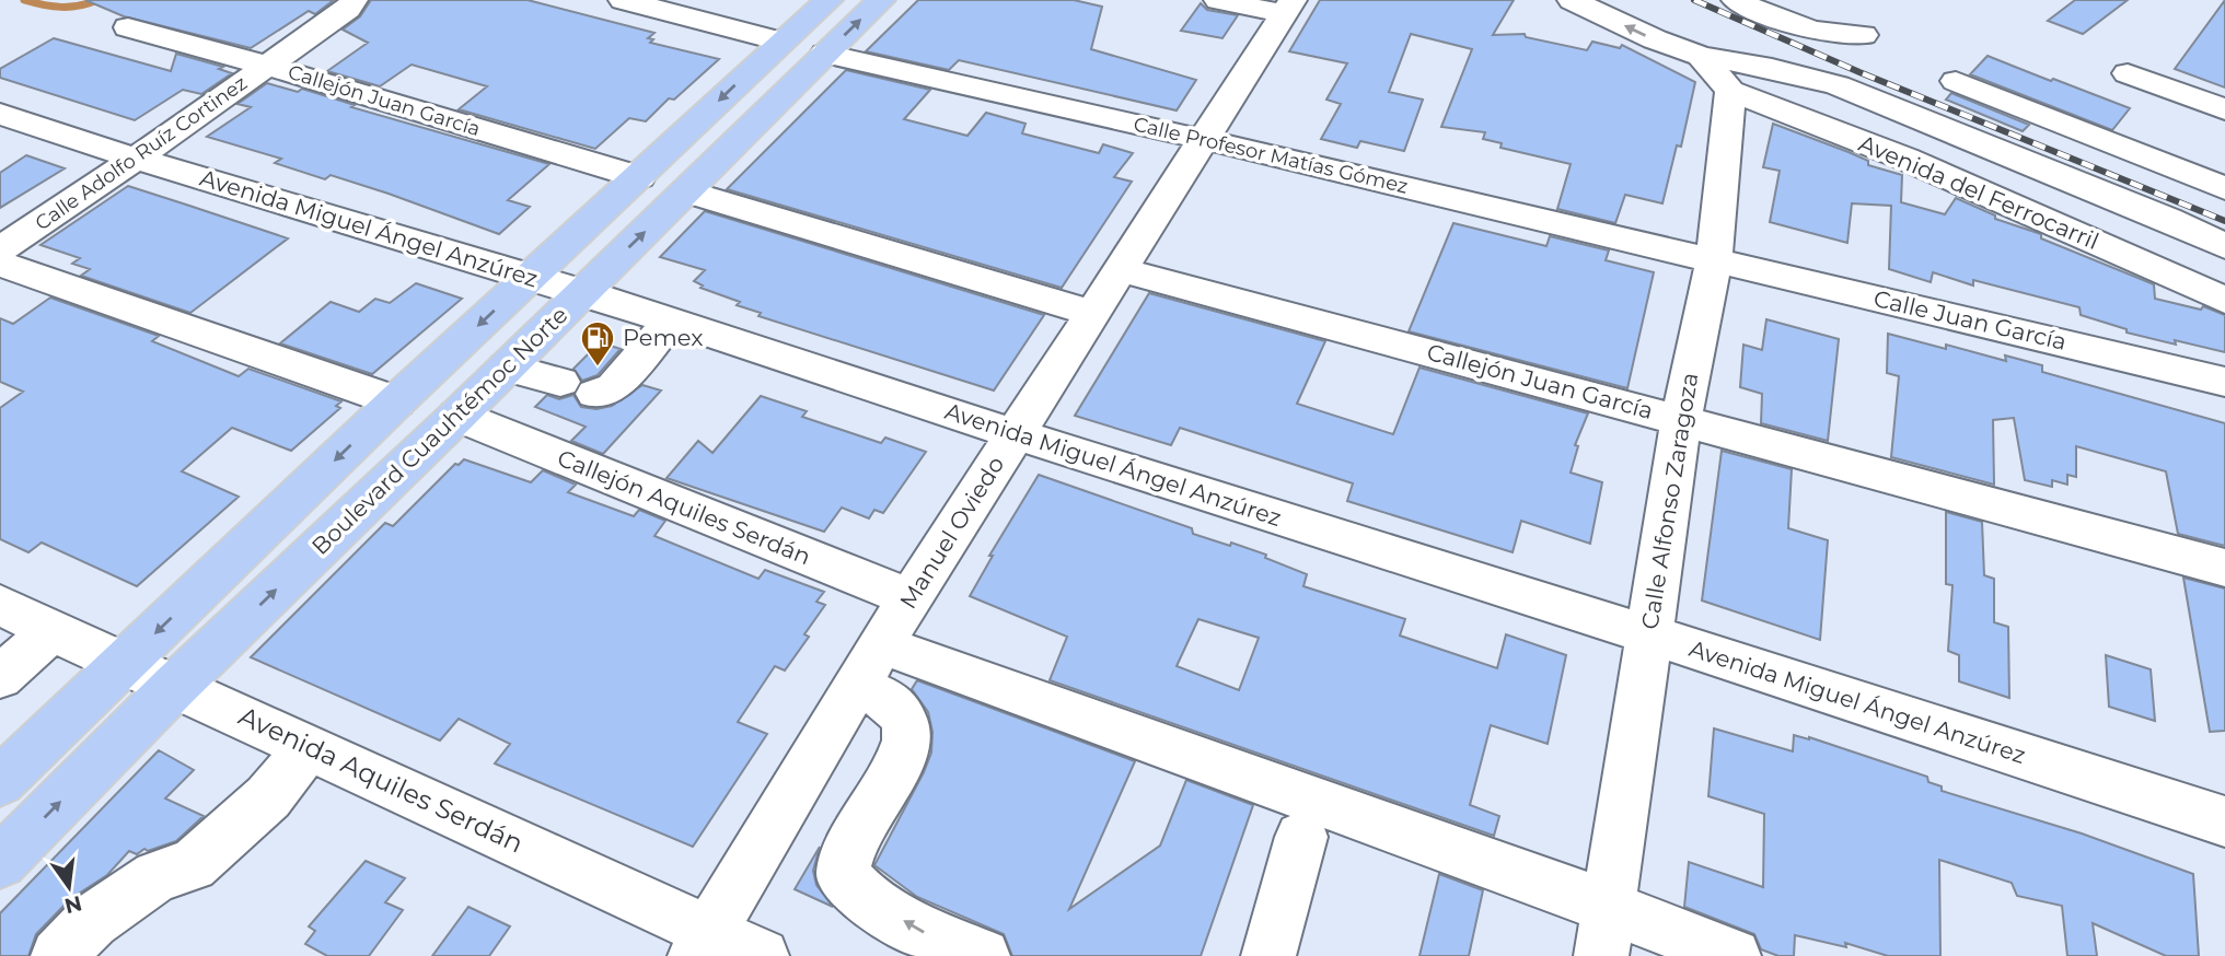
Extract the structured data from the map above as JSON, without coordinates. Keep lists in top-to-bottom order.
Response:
{
  "streets": {
    "main road": ["Boulevard Cuauhtémoc Norte"],
    "street": [
      "Callejón Juan García",
      "Calle Adolfo Ruíz Cortinez",
      "Calle Profesor Matías Gómez",
      "Avenida del Ferrocarril",
      "Avenida Miguel Ángel Anzúrez",
      "Calle Juan García",
      "Calle Alfonso Zaragoza",
      "Callejón Aquiles Serdán",
      "Manuel Oviedo",
      "Avenida Aquiles Serdán"
    ]
  },
  "crossings": [
    ["Callejón Juan García", "Calle Adolfo Ruíz Cortinez"],
    ["Callejón Juan García", "Boulevard Cuauhtémoc Norte"],
    ["Callejón Juan García", "Calle Alfonso Zaragoza"],
    ["Callejón Juan García", "Manuel Oviedo"],
    ["Calle Adolfo Ruíz Cortinez", "Avenida Miguel Ángel Anzúrez"],
    ["Calle Profesor Matías Gómez", "Calle Juan García"],
    ["Calle Profesor Matías Gómez", "Boulevard Cuauhtémoc Norte"],
    ["Calle Profesor Matías Gómez", "Calle Alfonso Zaragoza"],
    ["Calle Profesor Matías Gómez", "Manuel Oviedo"],
    ["Avenida del Ferrocarril", "Calle Alfonso Zaragoza"],
    ["Avenida Miguel Ángel Anzúrez", "Boulevard Cuauhtémoc Norte"],
    ["Avenida Miguel Ángel Anzúrez", "Calle Alfonso Zaragoza"],
    ["Avenida Miguel Ángel Anzúrez", "Manuel Oviedo"],
    ["Calle Juan García", "Calle Alfonso Zaragoza"],
    ["Boulevard Cuauhtémoc Norte", "Callejón Aquiles Serdán"],
    ["Boulevard Cuauhtémoc Norte", "Avenida Aquiles Serdán"],
    ["Callejón Aquiles Serdán", "Manuel Oviedo"],
    ["Manuel Oviedo", "Avenida Aquiles Serdán"]
  ],
  "places": {
    "fuel station": ["Pemex"]
  },
  "north": "bottom"
}
